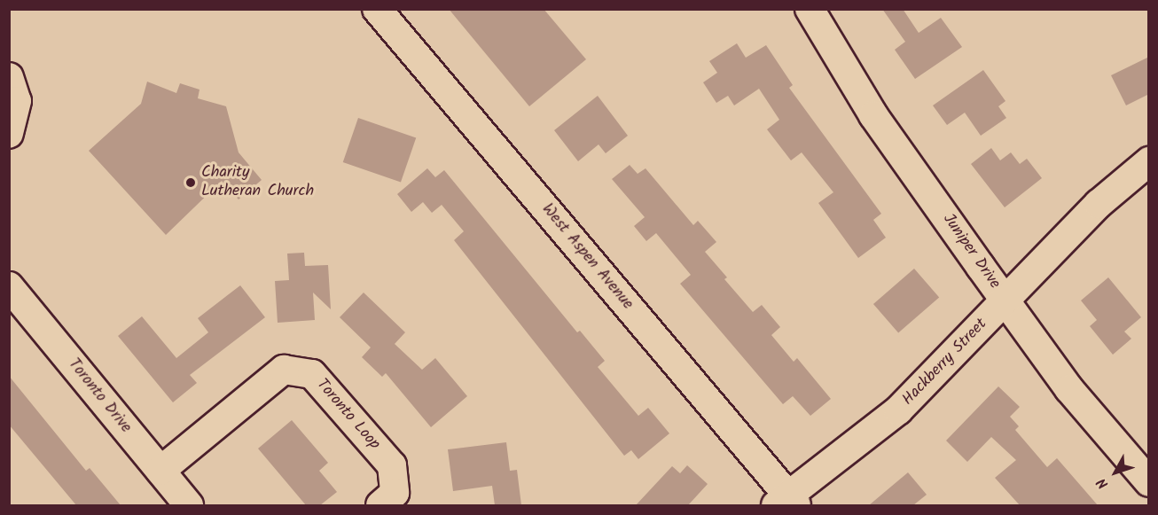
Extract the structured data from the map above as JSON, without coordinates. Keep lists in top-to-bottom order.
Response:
{
  "streets": {
    "street": [
      "Juniper Drive",
      "West Aspen Avenue",
      "Hackberry Street",
      "Toronto Drive",
      "Toronto Loop"
    ]
  },
  "crossings": [
    ["Juniper Drive", "Hackberry Street"],
    ["West Aspen Avenue", "Hackberry Street"],
    ["Toronto Drive", "Toronto Loop"]
  ],
  "places": ["Charity Lutheran Church"],
  "north": "bottom left"
}
